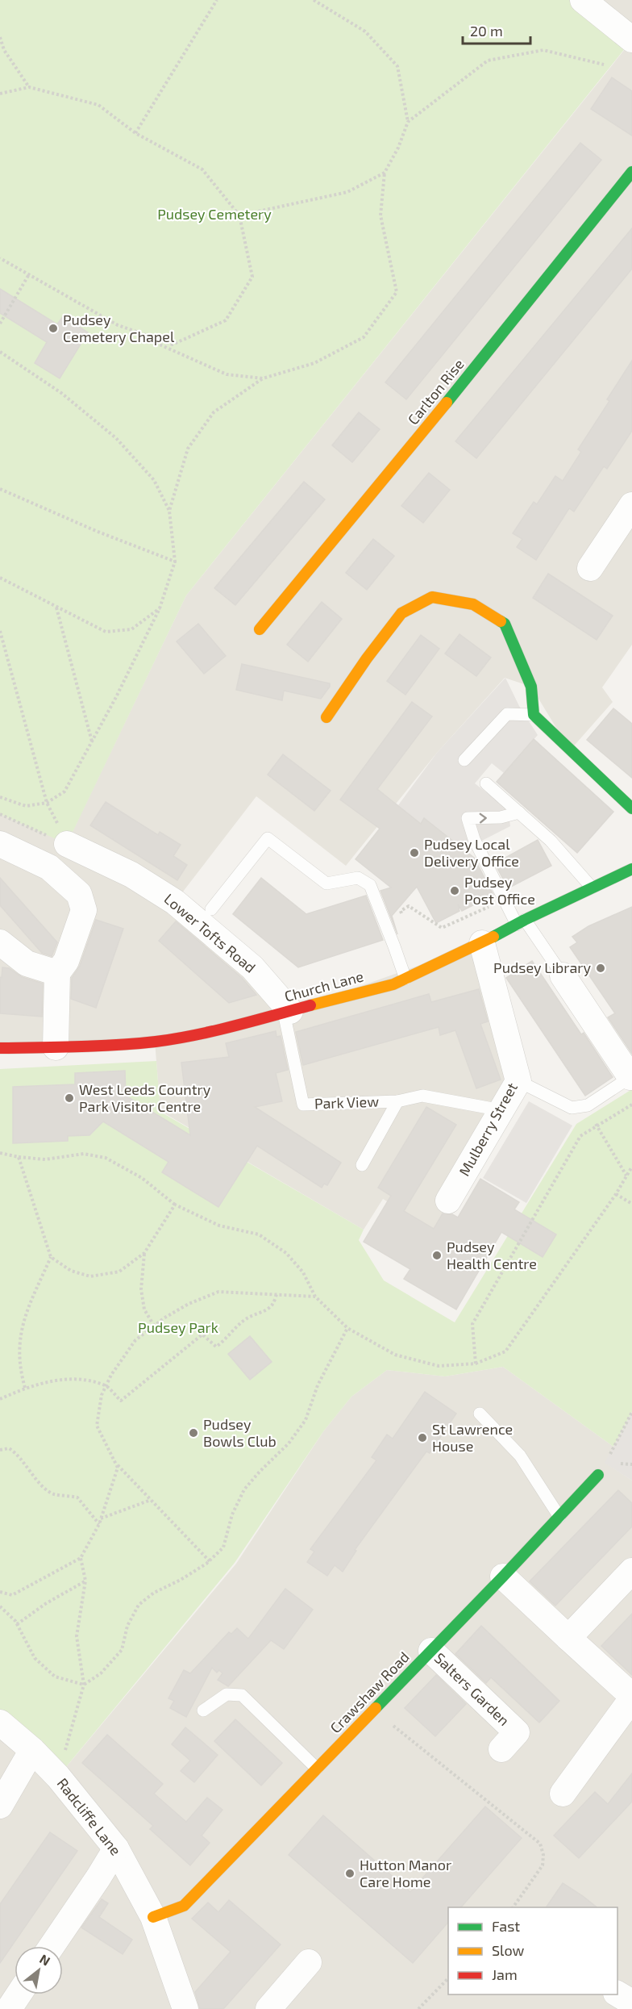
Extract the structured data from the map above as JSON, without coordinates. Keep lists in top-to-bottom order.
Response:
{
  "streets": {
    "street": [
      "Carlton Rise",
      "Lower Tofts Road",
      "Church Lane",
      "Mulberry Street",
      "Salters Garden",
      "Crawshaw Road",
      "Radcliffe Lane"
    ],
    "lane": ["Park View"]
  },
  "crossings": [
    ["Lower Tofts Road", "Church Lane"],
    ["Lower Tofts Road", "Park View"],
    ["Church Lane", "Park View"],
    ["Church Lane", "Mulberry Street"],
    ["Park View", "Mulberry Street"],
    ["Salters Garden", "Crawshaw Road"],
    ["Crawshaw Road", "Radcliffe Lane"]
  ],
  "parks": ["Pudsey Cemetery", "Pudsey Park"],
  "places": [
    "Pudsey Cemetery Chapel",
    "Pudsey Local Delivery Office",
    "Pudsey Post Office",
    "Pudsey Library",
    "West Leeds Country Park Visitor Centre",
    "Pudsey Health Centre",
    "Pudsey Bowls Club",
    "St Lawrence House",
    "Hutton Manor Care Home"
  ],
  "legend": ["Fast", "Slow", "Jam"],
  "scale_bar": "20 m",
  "north": "top right"
}
